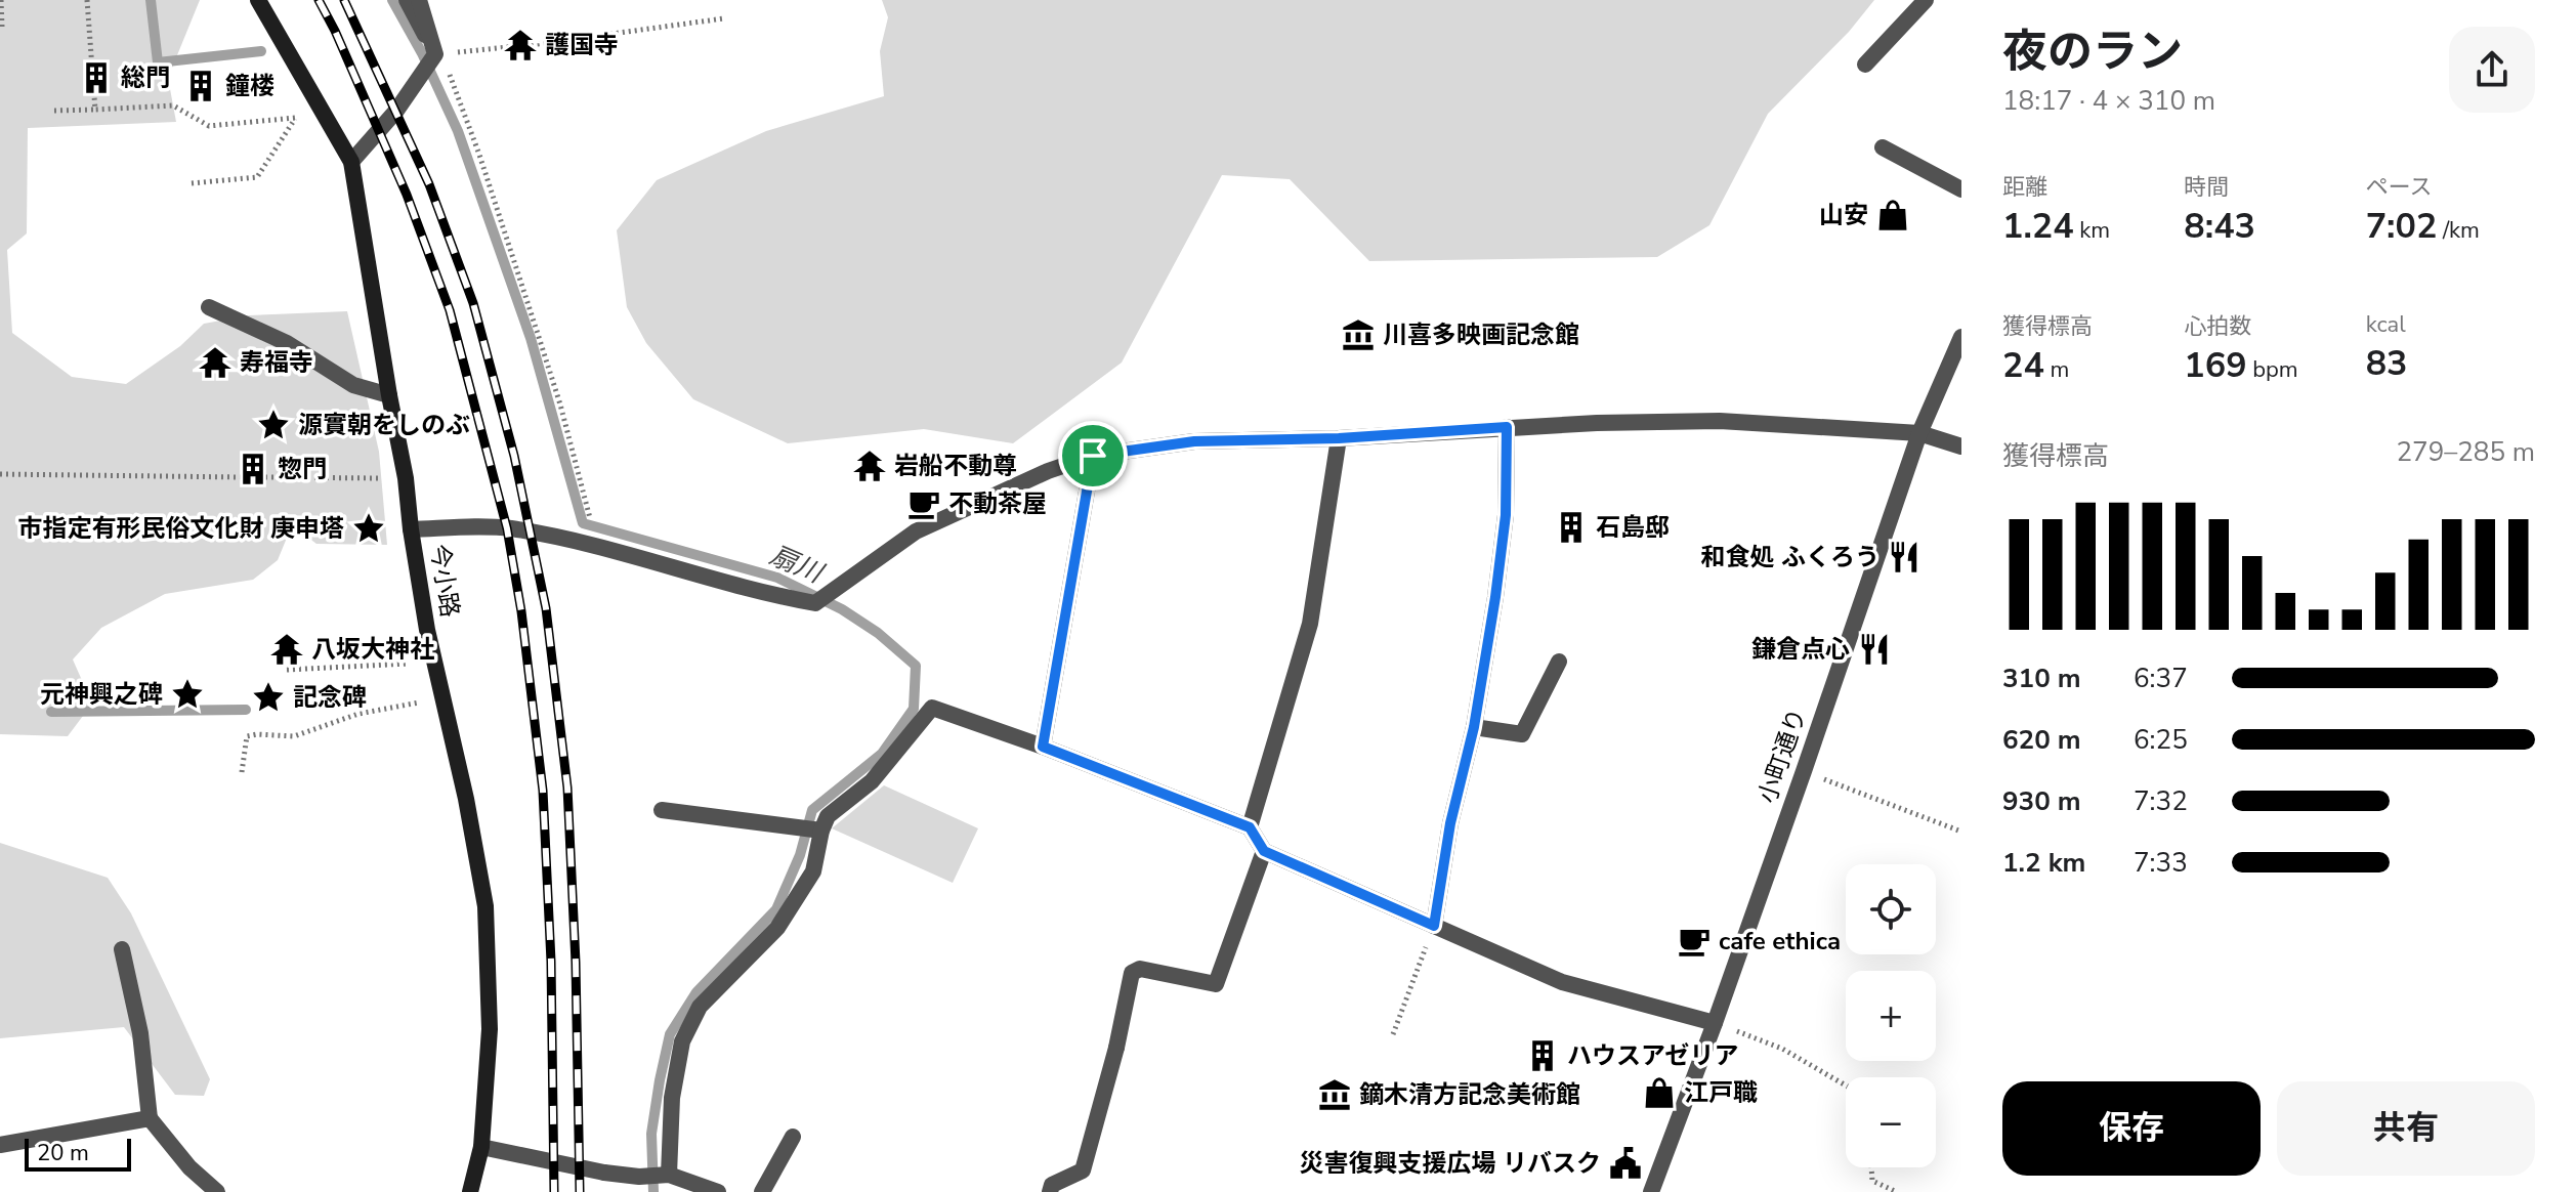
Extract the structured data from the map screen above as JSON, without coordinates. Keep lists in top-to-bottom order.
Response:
{
  "streets": {
    "street": ["今小路", "小町通り"]
  },
  "water": ["扇川"],
  "places": {
    "temple": [
      "護国寺",
      "寿福寺",
      "岩船不動尊",
      "八坂大神社"
    ],
    "building": [
      "総門",
      "鐘楼",
      "惣門",
      "石島邸",
      "ハウスアゼリア"
    ],
    "shop": ["山安", "江戸職"],
    "museum": ["川喜多映画記念館", "鏑木清方記念美術館"],
    "place": [
      "源實朝をしのぶ",
      "市指定有形民俗文化財 庚申塔",
      "元神興之碑",
      "記念碑"
    ],
    "cafe": ["不動茶屋", "cafe ethica"],
    "restaurant": ["和食処 ふくろう", "鎌倉点心"],
    "public building": ["災害復興支援広場 リバスク"]
  },
  "scale_bar": "20 m",
  "page": {
    "heading": ["夜のラン", "18:17 · 4 × 310 m"],
    "stats": [
      ["距離", "1.24 km"],
      ["時間", "8:43"],
      ["ペース", "7:02 /km"],
      ["獲得標高", "24 m"],
      ["心拍数", "169 bpm"],
      ["kcal", "83"]
    ],
    "chart": ["獲得標高", "279–285 m"],
    "list": [
      {
        "name": "310 m",
        "note": "6:37"
      },
      {
        "name": "620 m",
        "note": "6:25"
      },
      {
        "name": "930 m",
        "note": "7:32"
      },
      {
        "name": "1.2 km",
        "note": "7:33"
      }
    ],
    "map_buttons": ["+", "−"],
    "buttons": ["保存", "共有"],
    "scale": "20 m"
  }
}
